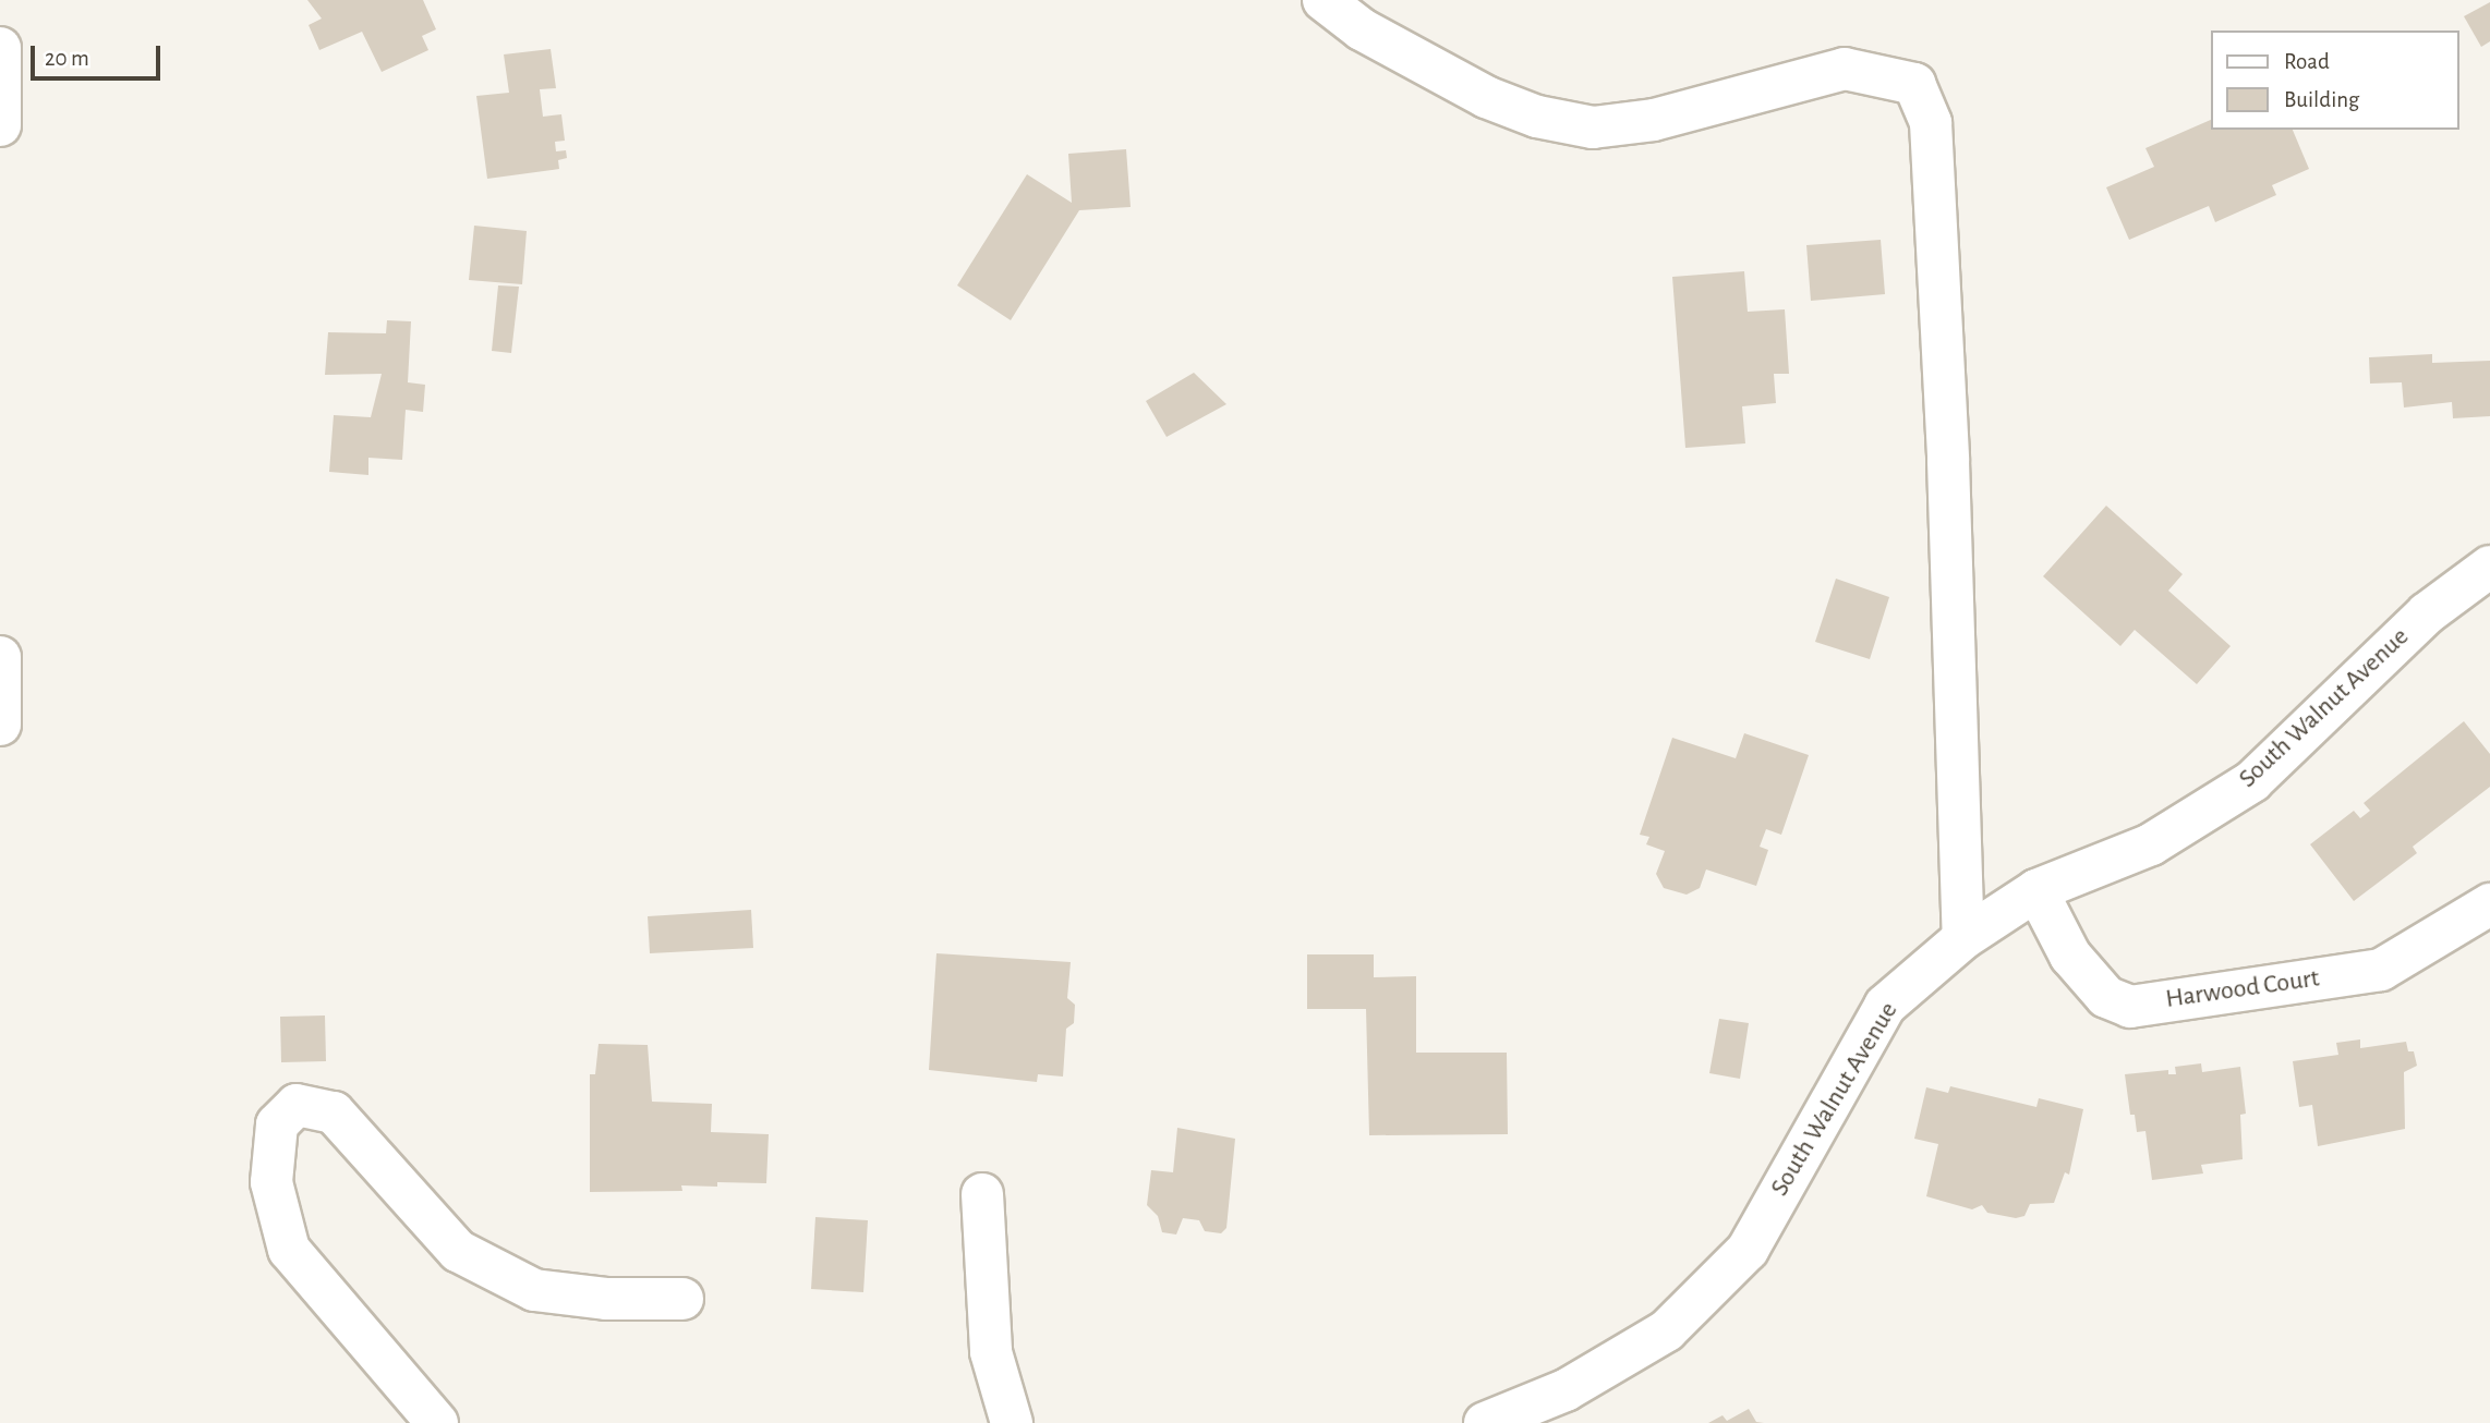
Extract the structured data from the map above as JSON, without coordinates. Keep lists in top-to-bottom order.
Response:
{
  "streets": {
    "street": ["South Walnut Avenue", "Harwood Court"]
  },
  "crossings": [
    ["South Walnut Avenue", "Harwood Court"]
  ],
  "legend": ["Road", "Building"],
  "scale_bar": "20 m"
}
